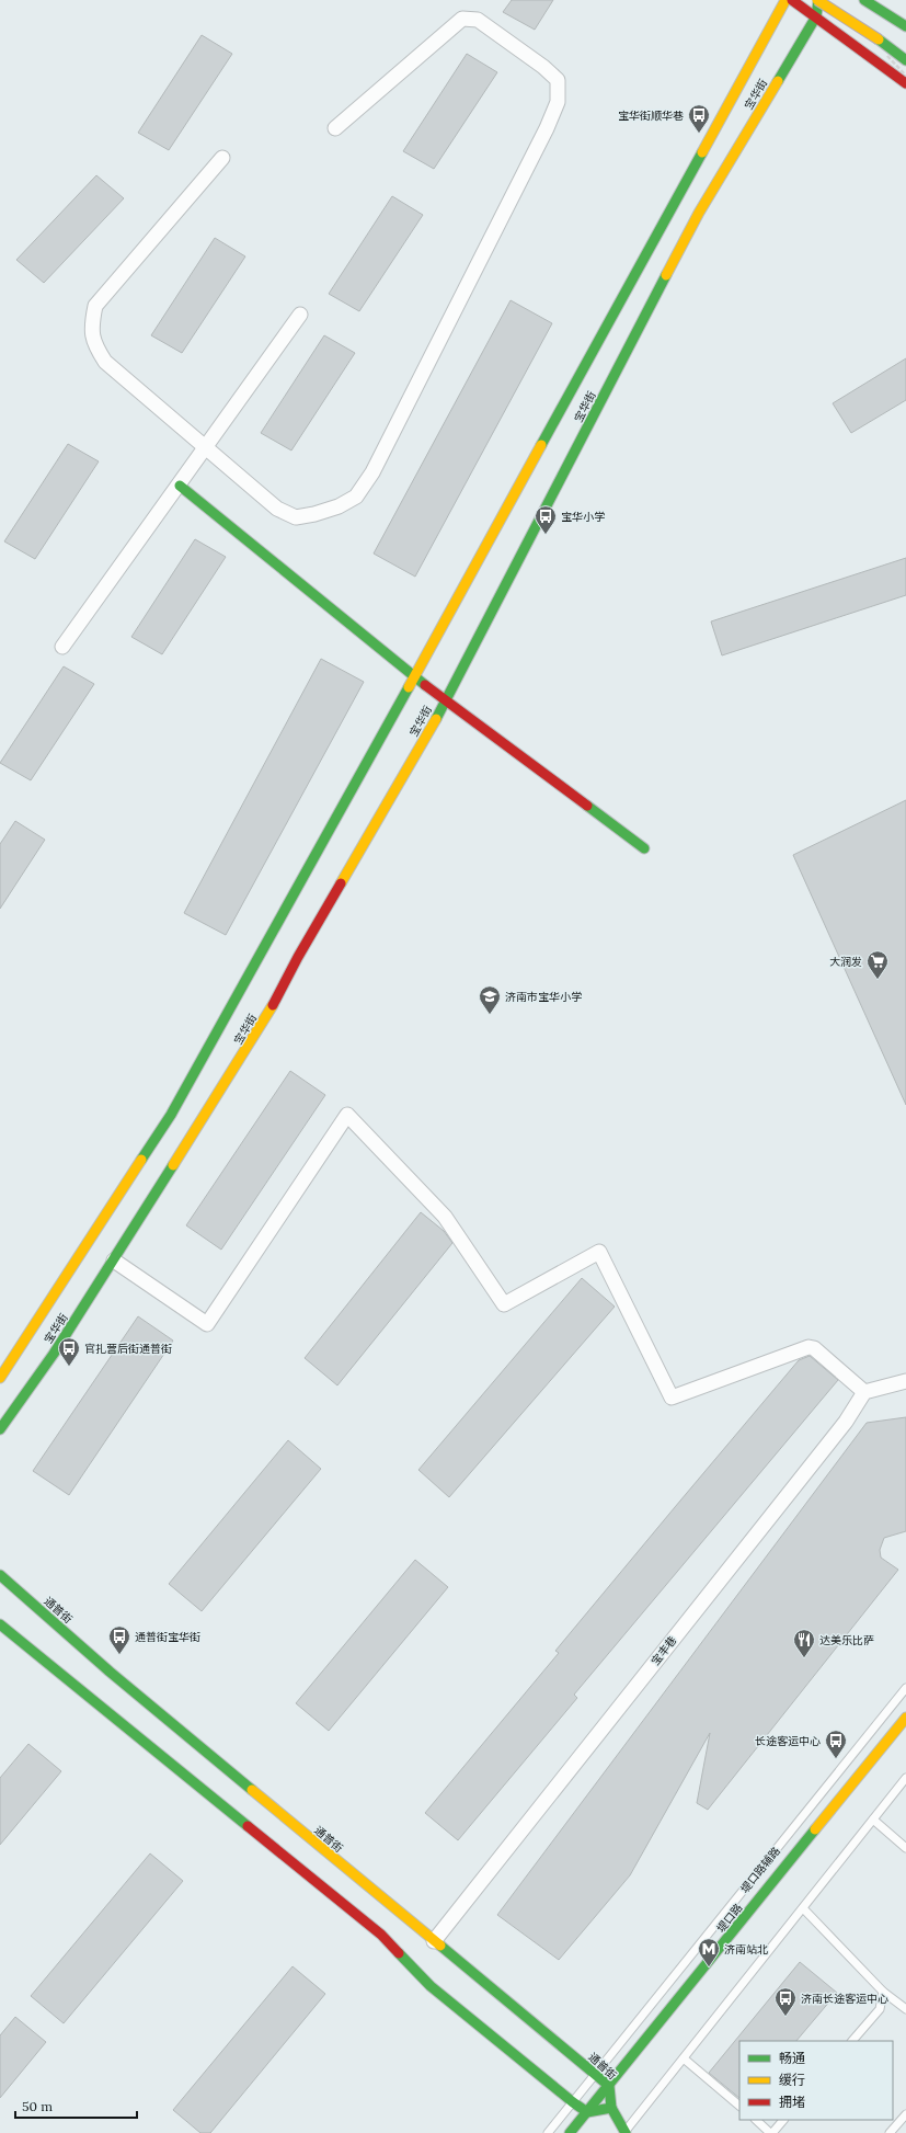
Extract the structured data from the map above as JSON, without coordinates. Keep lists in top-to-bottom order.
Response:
{
  "streets": {
    "main road": ["宝华街", "通普街", "堤口路"],
    "street": ["宝丰巷"],
    "lane": ["堤口路辅路"]
  },
  "crossings": [
    ["通普街", "宝丰巷"],
    ["通普街", "堤口路辅路"],
    ["通普街", "堤口路"]
  ],
  "places": {
    "bus stop": [
      "宝华街顺华巷",
      "宝华小学",
      "官扎营后街通普街",
      "通普街宝华街",
      "长途客运中心",
      "济南长途客运中心"
    ],
    "supermarket": ["大润发"],
    "school or university": ["济南市宝华小学"],
    "restaurant": ["达美乐比萨"],
    "metro station": ["济南站北"]
  },
  "legend": ["畅通", "缓行", "拥堵"],
  "scale_bar": "50 m"
}
